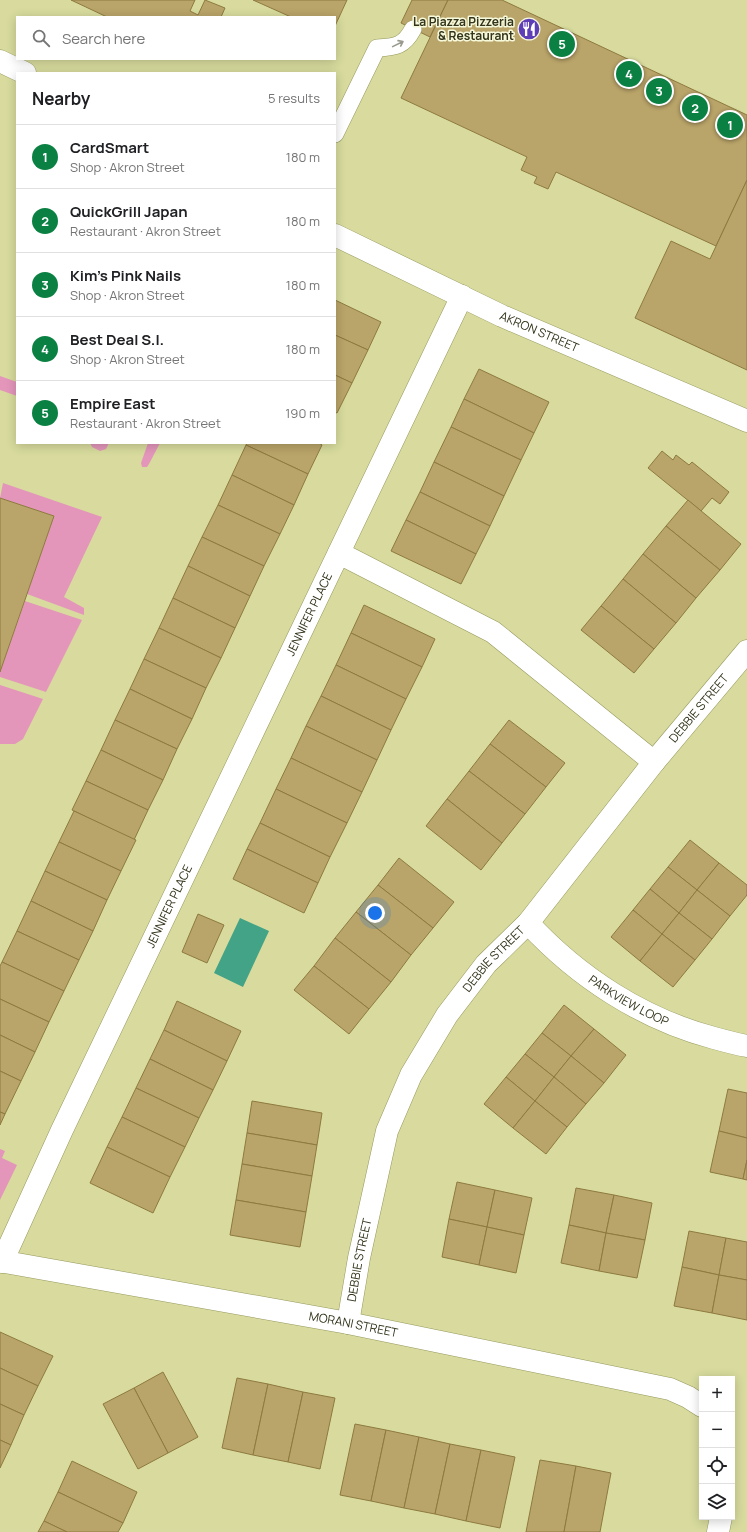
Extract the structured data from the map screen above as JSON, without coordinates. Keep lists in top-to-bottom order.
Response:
{
  "streets": {
    "street": [
      "AKRON STREET",
      "JENNIFER PLACE",
      "DEBBIE STREET",
      "PARKVIEW LOOP",
      "MORANI STREET"
    ]
  },
  "crossings": [
    ["AKRON STREET", "JENNIFER PLACE"],
    ["JENNIFER PLACE", "MORANI STREET"],
    ["DEBBIE STREET", "PARKVIEW LOOP"],
    ["DEBBIE STREET", "MORANI STREET"]
  ],
  "places": {
    "restaurant": ["La Piazza Pizzeria & Restaurant"]
  },
  "page": {
    "search": "Search here",
    "pins": [
      "5",
      "4",
      "3",
      "2",
      "1"
    ],
    "heading": ["Nearby", "5 results"],
    "list": [
      {
        "mark": "1",
        "name": "CardSmart",
        "note": "Shop · Akron Street",
        "value": "180 m"
      },
      {
        "mark": "2",
        "name": "QuickGrill Japan",
        "note": "Restaurant · Akron Street",
        "value": "180 m"
      },
      {
        "mark": "3",
        "name": "Kim's Pink Nails",
        "note": "Shop · Akron Street",
        "value": "180 m"
      },
      {
        "mark": "4",
        "name": "Best Deal S.I.",
        "note": "Shop · Akron Street",
        "value": "180 m"
      },
      {
        "mark": "5",
        "name": "Empire East",
        "note": "Restaurant · Akron Street",
        "value": "190 m"
      }
    ],
    "map_buttons": ["+", "−"]
  }
}
